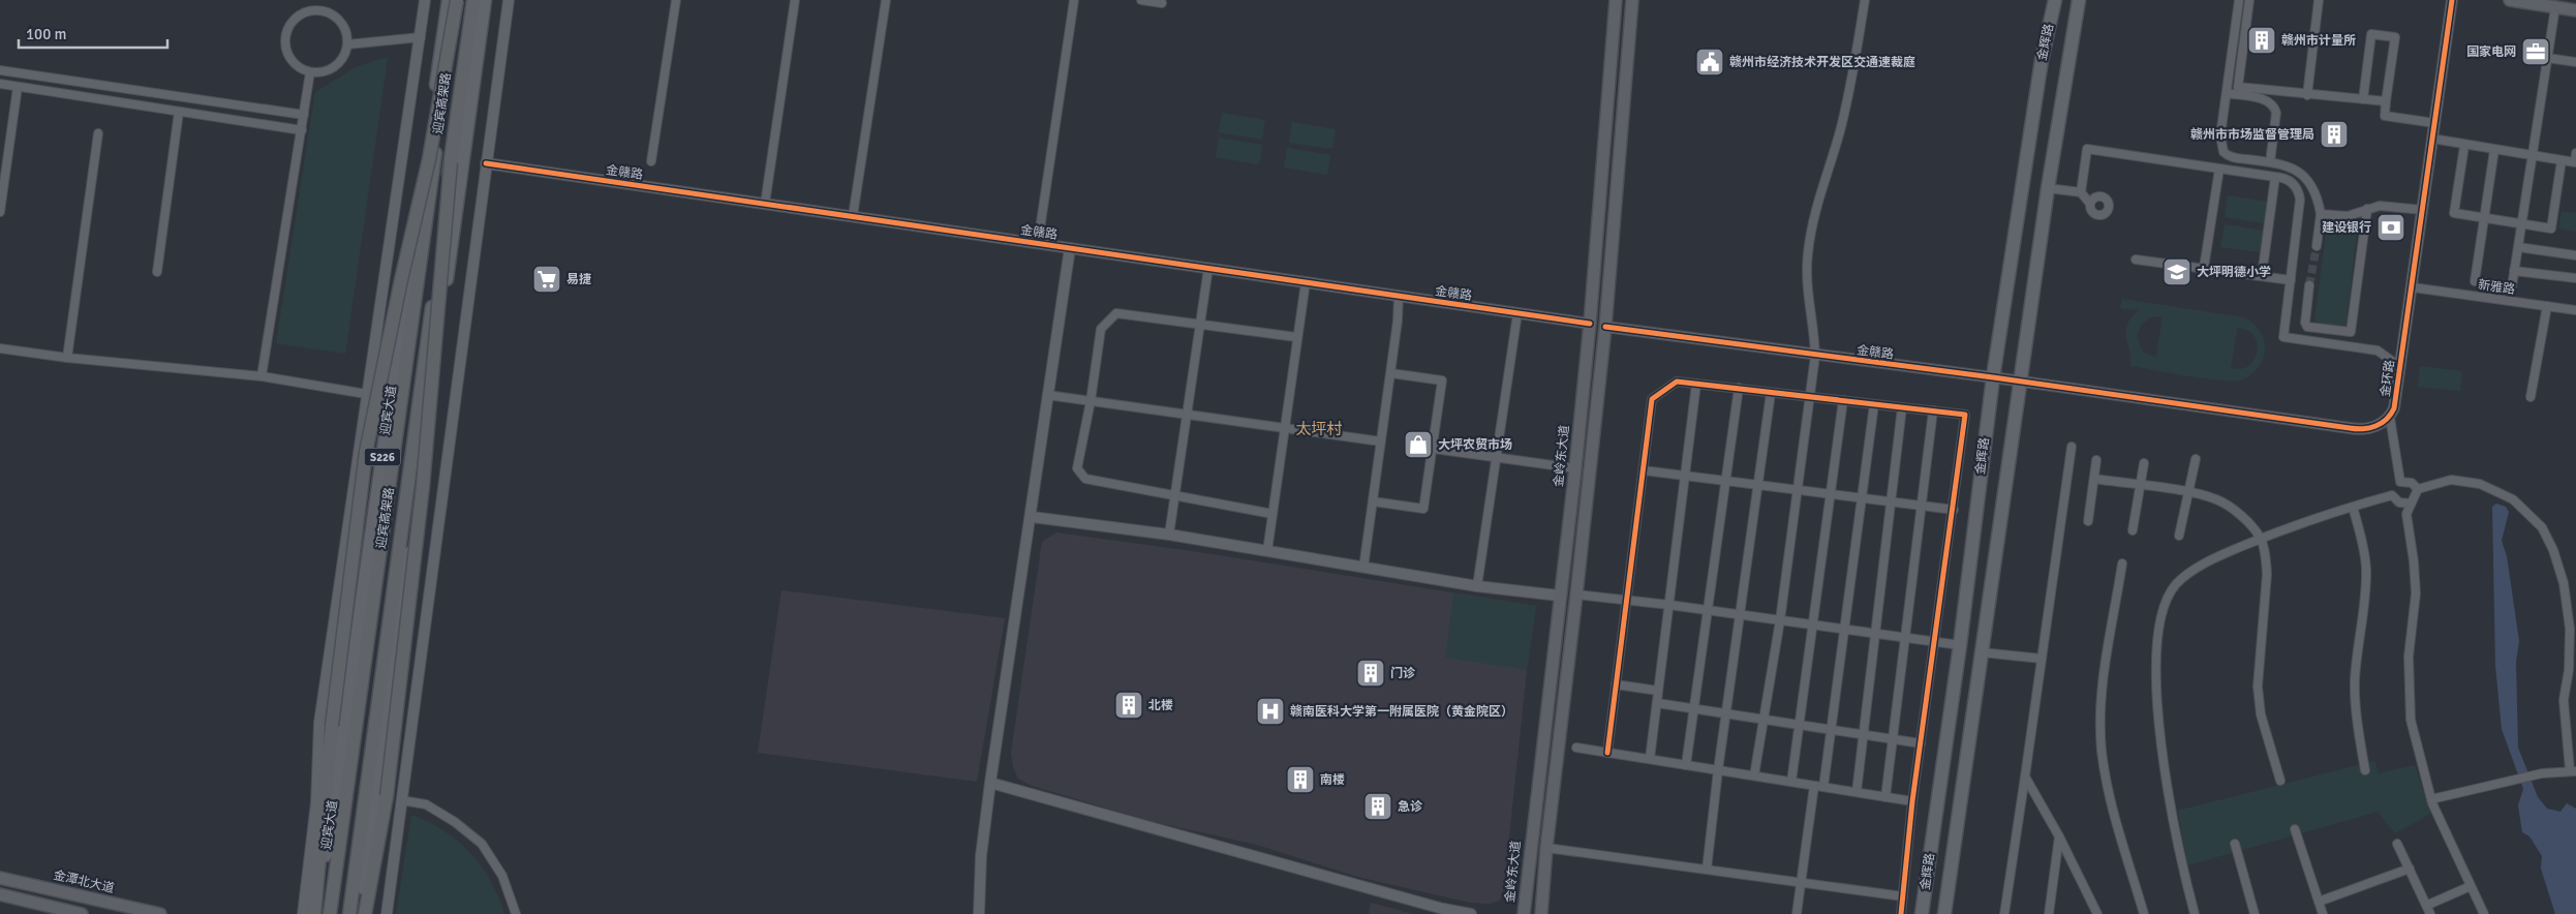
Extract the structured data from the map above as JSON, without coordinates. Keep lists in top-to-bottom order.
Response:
{
  "streets": {
    "highway": ["迎宾高架路"],
    "main road": [
      "金辉路",
      "迎宾大道",
      "金岭东大道",
      "S226",
      "金潭北大道"
    ],
    "street": ["金赣路", "新雅路", "金环路"]
  },
  "crossings": [
    ["金辉路", "金赣路"],
    ["金赣路", "金岭东大道"],
    ["新雅路", "金环路"]
  ],
  "districts": ["太坪村"],
  "places": {
    "building": [
      "赣州市计量所",
      "赣州市市场监督管理局",
      "门诊",
      "北楼",
      "南楼",
      "急诊"
    ],
    "office": ["国家电网"],
    "public building": ["赣州市经济技术开发区交通速裁庭"],
    "bank": ["建设银行"],
    "school or university": ["大坪明德小学"],
    "supermarket": ["易捷"],
    "shop": ["大坪农贸市场"],
    "hospital": ["赣南医科大学第一附属医院（黄金院区）"]
  },
  "scale_bar": "100 m"
}
